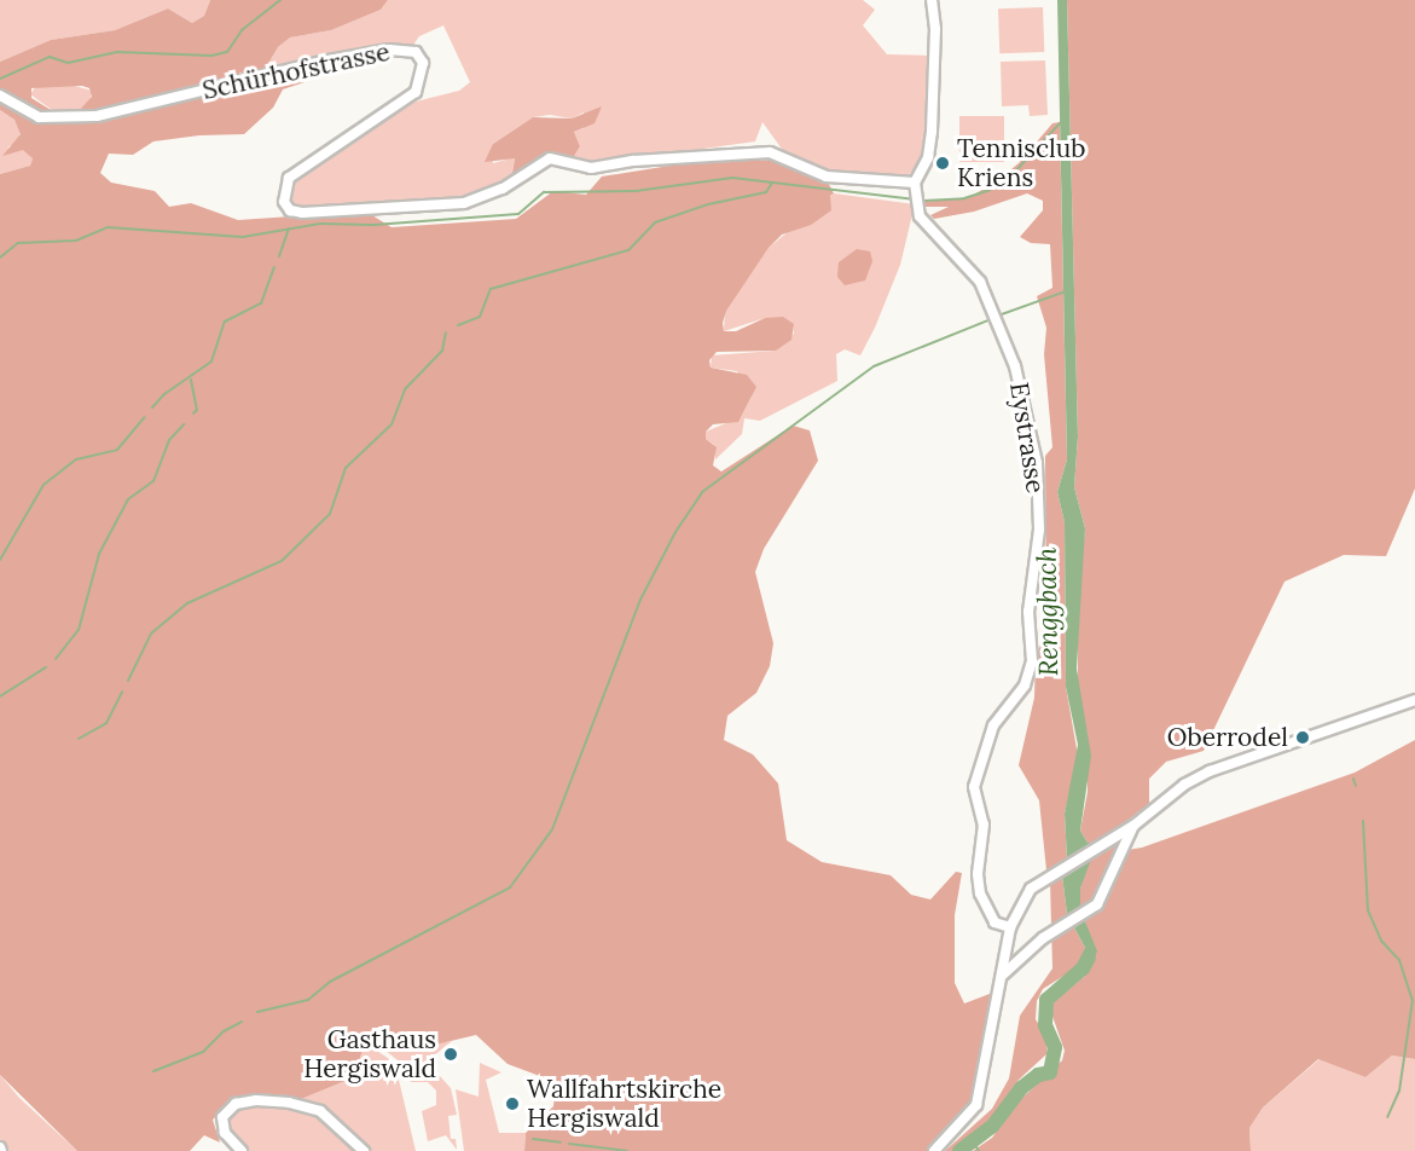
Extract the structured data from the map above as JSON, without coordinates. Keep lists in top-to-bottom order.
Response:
{
  "streets": {
    "street": ["Schürhofstrasse", "Eystrasse"]
  },
  "crossings": [
    ["Schürhofstrasse", "Eystrasse"]
  ],
  "water": ["Renggbach"],
  "places": [
    "Tennisclub Kriens",
    "Oberrodel",
    "Gasthaus Hergiswald",
    "Wallfahrtskirche Hergiswald"
  ]
}
